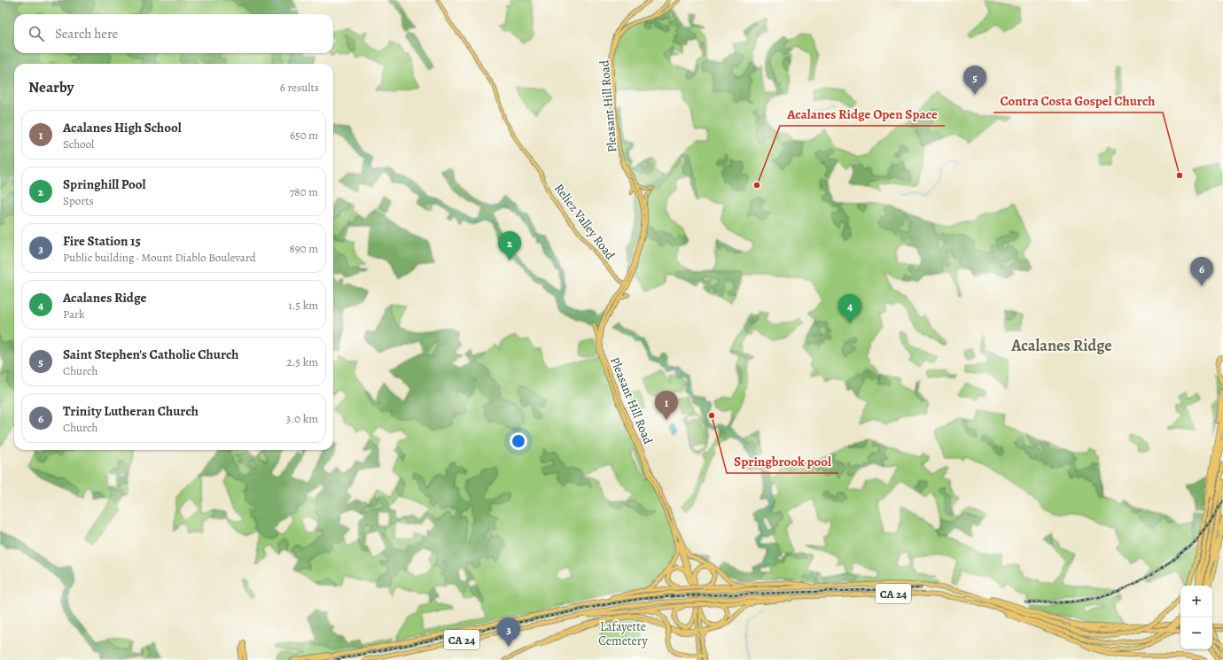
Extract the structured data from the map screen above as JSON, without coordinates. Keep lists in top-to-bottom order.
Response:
{
  "streets": {
    "highway": ["CA 24"],
    "main road": ["Pleasant Hill Road", "Reliez Valley Road"]
  },
  "crossings": [
    ["Pleasant Hill Road", "Reliez Valley Road"]
  ],
  "districts": ["Acalanes Ridge"],
  "parks": ["Lafayette Cemetery"],
  "places": ["Contra Costa Gospel Church", "Acalanes Ridge Open Space", "Springbrook pool"],
  "page": {
    "search": "Search here",
    "heading": ["Nearby", "6 results"],
    "pins": [
      "5",
      "2",
      "6",
      "4",
      "1",
      "3"
    ],
    "list": [
      {
        "mark": "1",
        "name": "Acalanes High School",
        "note": "School",
        "value": "650 m"
      },
      {
        "mark": "2",
        "name": "Springhill Pool",
        "note": "Sports",
        "value": "780 m"
      },
      {
        "mark": "3",
        "name": "Fire Station 15",
        "note": "Public building · Mount Diablo Boulevard",
        "value": "890 m"
      },
      {
        "mark": "4",
        "name": "Acalanes Ridge",
        "note": "Park",
        "value": "1.5 km"
      },
      {
        "mark": "5",
        "name": "Saint Stephen's Catholic Church",
        "note": "Church",
        "value": "2.5 km"
      },
      {
        "mark": "6",
        "name": "Trinity Lutheran Church",
        "note": "Church",
        "value": "3.0 km"
      }
    ],
    "map_buttons": ["+", "−"]
  }
}
